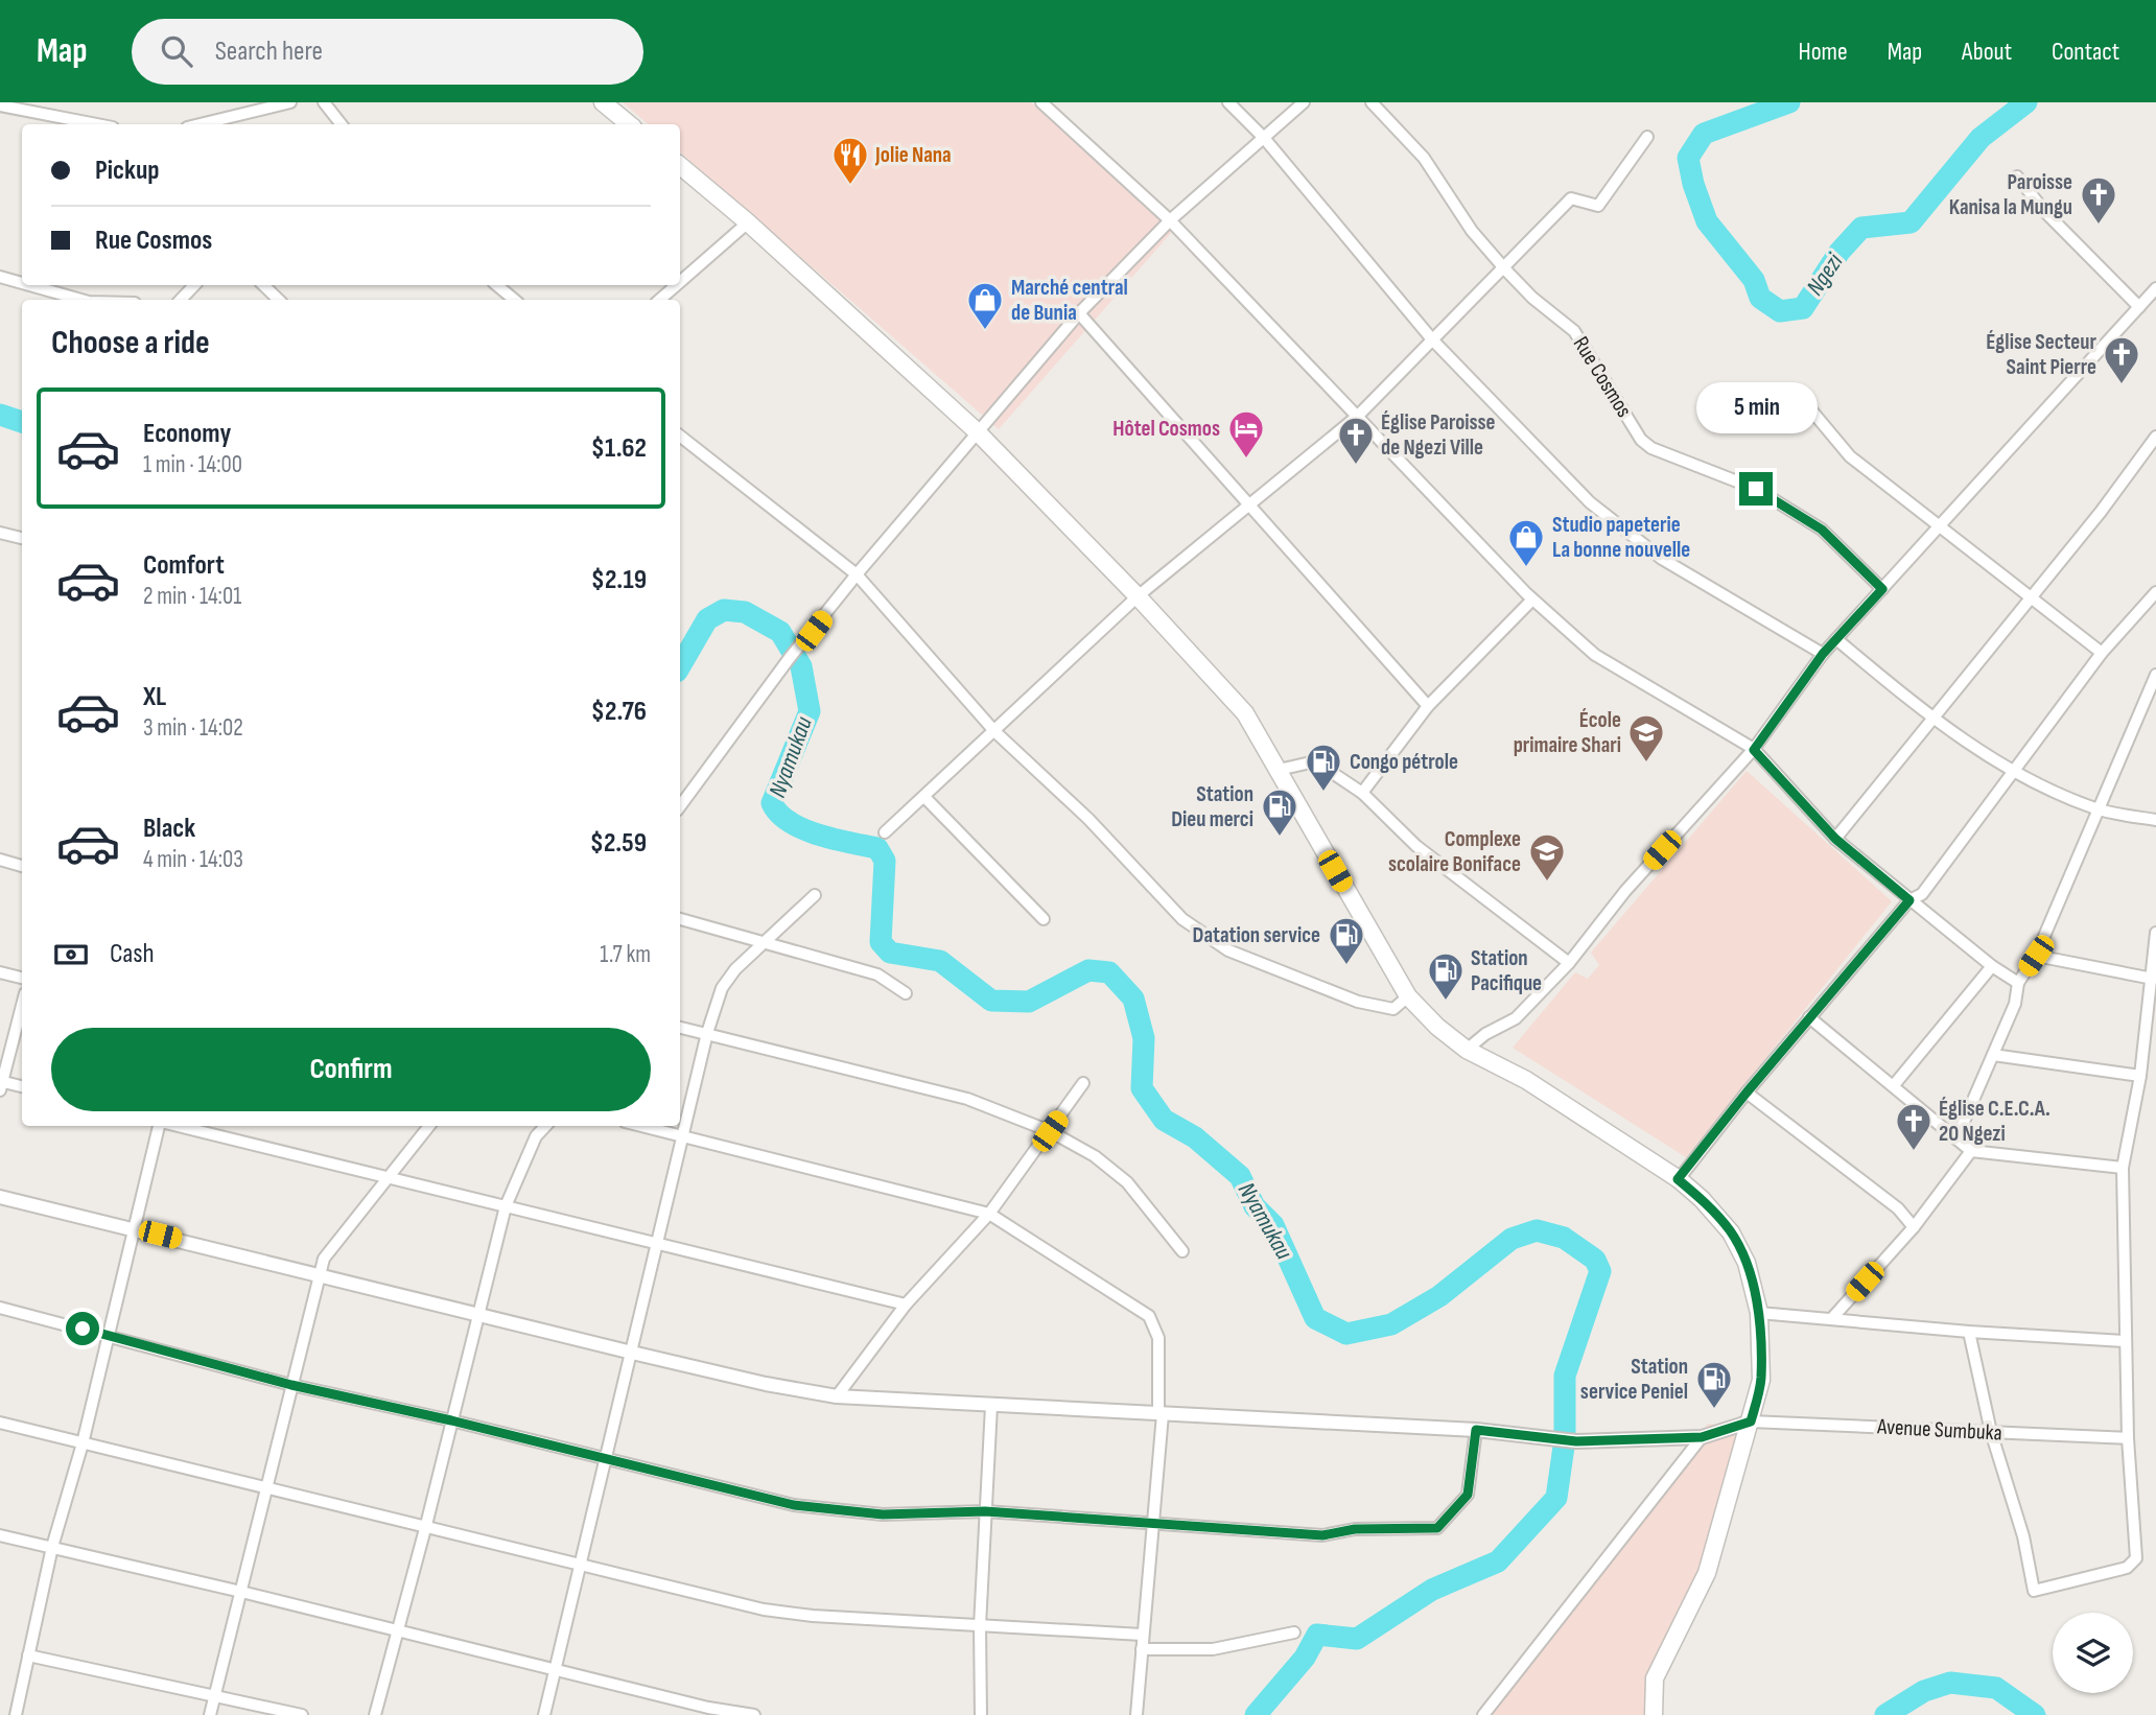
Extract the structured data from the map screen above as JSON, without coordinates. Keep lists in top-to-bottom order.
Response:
{
  "streets": {
    "street": ["Rue Cosmos", "Avenue Sumbuka"]
  },
  "water": ["Ngezi", "Nyamukau"],
  "places": {
    "restaurant": ["Jolie Nana"],
    "church": [
      "Paroisse Kanisa la Mungu",
      "Église Secteur Saint Pierre",
      "Église Paroisse de Ngezi Ville",
      "Église C.E.C.A. 20 Ngezi"
    ],
    "shop": ["Marché central de Bunia", "Studio papeterie La bonne nouvelle"],
    "hotel": ["Hôtel Cosmos"],
    "school or university": ["École primaire Shari", "Complexe scolaire Boniface"],
    "fuel station": [
      "Congo pétrole",
      "Station Dieu merci",
      "Datation service",
      "Station Pacifique",
      "Station service Peniel"
    ]
  },
  "page": {
    "header": "Map",
    "search": "Search here",
    "nav": [
      "Home",
      "Map",
      "About",
      "Contact"
    ],
    "banner": ["Pickup", "Rue Cosmos"],
    "heading": "Choose a ride",
    "bubble": "5 min",
    "list": [
      {
        "name": "Economy",
        "note": "1 min · 14:00",
        "value": "$1.62"
      },
      {
        "name": "Comfort",
        "note": "2 min · 14:01",
        "value": "$2.19"
      },
      {
        "name": "XL",
        "note": "3 min · 14:02",
        "value": "$2.76"
      },
      {
        "name": "Black",
        "note": "4 min · 14:03",
        "value": "$2.59"
      }
    ],
    "pay": ["Cash", "1.7 km"],
    "buttons": "Confirm"
  }
}
